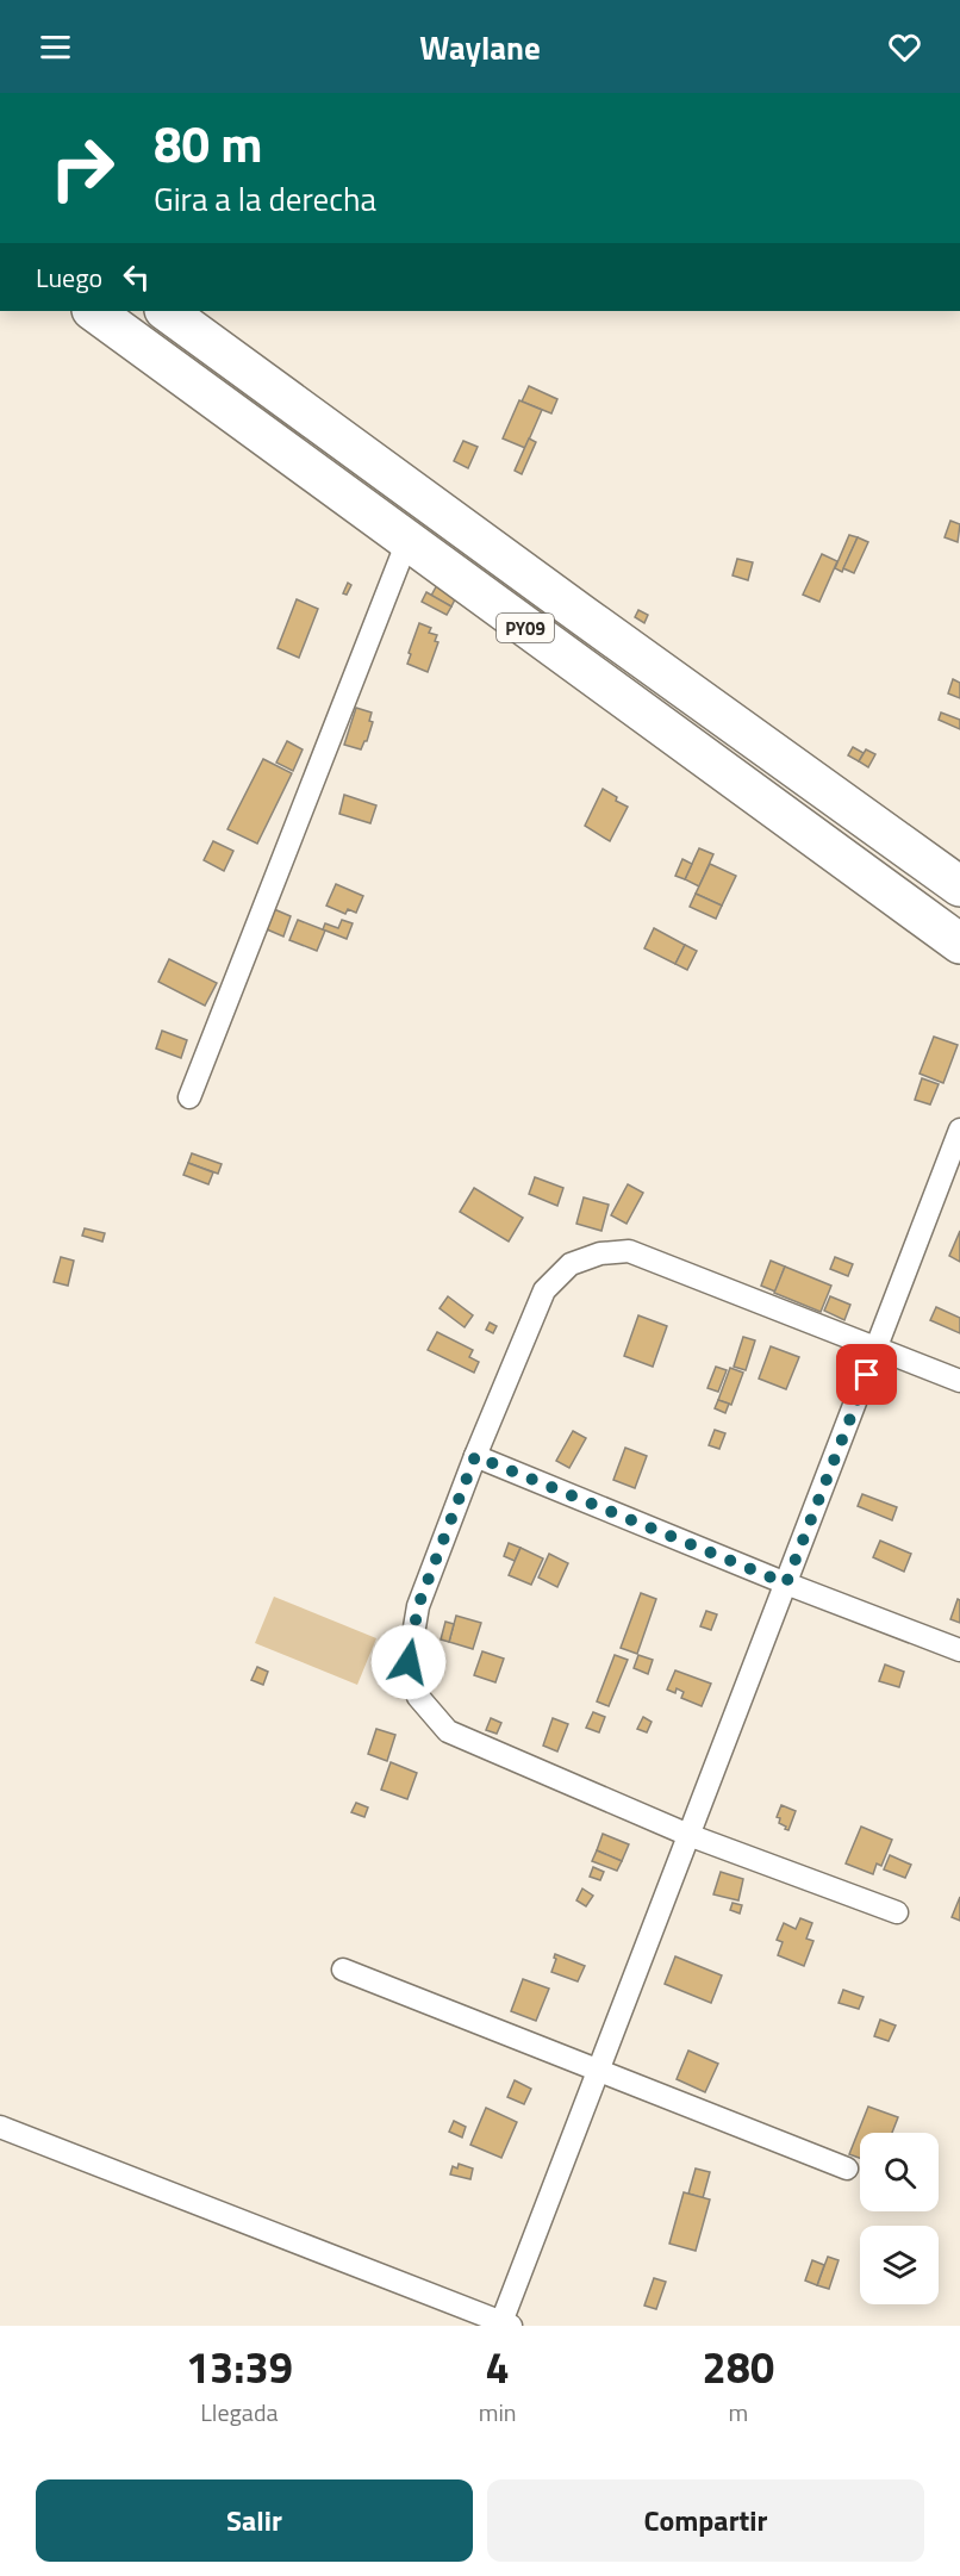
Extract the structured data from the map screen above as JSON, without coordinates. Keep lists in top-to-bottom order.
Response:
{
  "streets": {
    "highway": ["PY09"]
  },
  "page": {
    "header": "Waylane",
    "turn": ["80 m", "Gira a la derecha"],
    "then": "Luego",
    "eta": [
      "13:39",
      "Llegada",
      "4",
      "min",
      "280",
      "m"
    ],
    "buttons": ["Salir", "Compartir"]
  }
}
